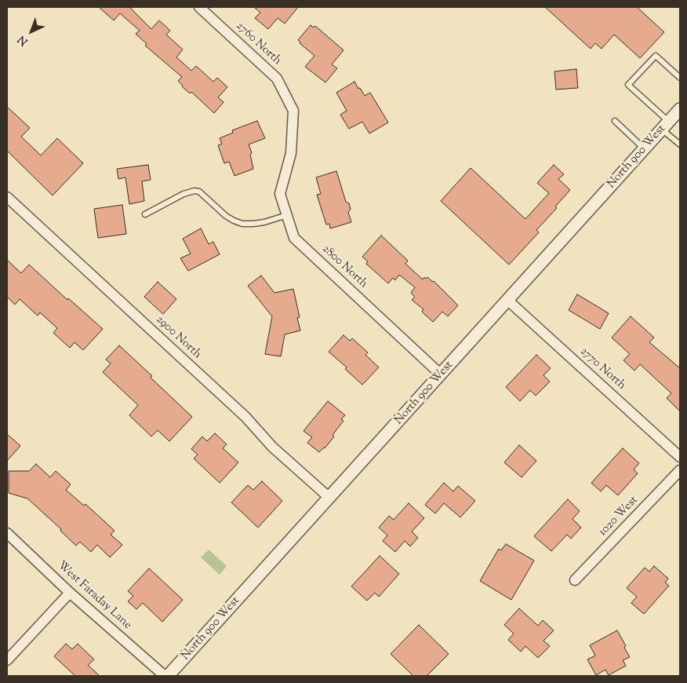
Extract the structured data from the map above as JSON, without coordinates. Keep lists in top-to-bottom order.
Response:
{
  "streets": {
    "street": [
      "2760 North",
      "North 900 West",
      "2800 North",
      "2900 North",
      "2770 North",
      "1020 West",
      "West Faraday Lane"
    ]
  },
  "crossings": [
    ["2760 North", "2800 North"],
    ["North 900 West", "2800 North"],
    ["North 900 West", "2900 North"],
    ["North 900 West", "2770 North"]
  ],
  "north": "bottom left"
}
